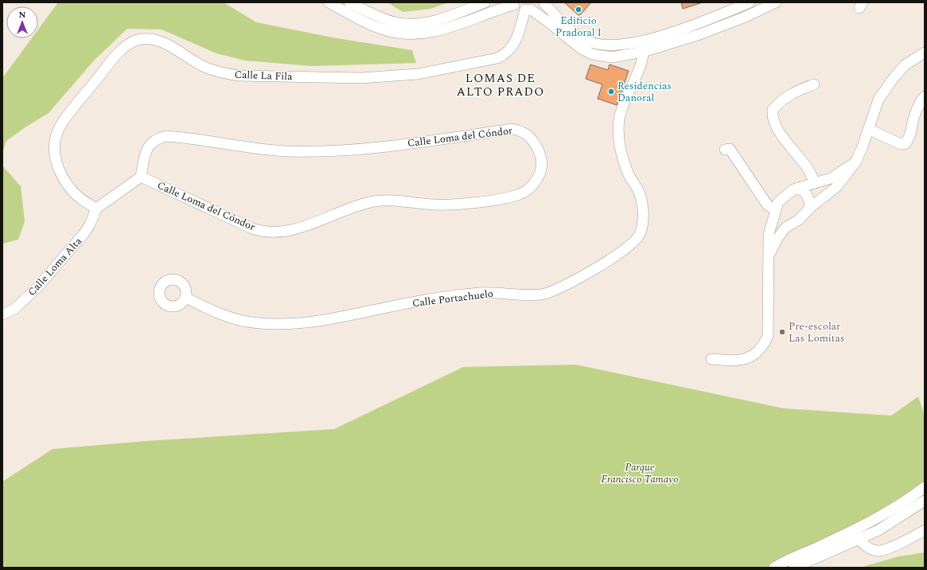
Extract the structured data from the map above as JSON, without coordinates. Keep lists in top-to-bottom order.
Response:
{
  "streets": {
    "street": [
      "Calle La Fila",
      "Calle Loma del Cóndor",
      "Calle Loma Alta",
      "Calle Portachuelo"
    ]
  },
  "crossings": [
    ["Calle La Fila", "Calle Loma Alta"]
  ],
  "districts": ["LOMAS DE ALTO PRADO"],
  "parks": ["Parque Francisco Tamayo"],
  "places": ["Edificio Pradoral I", "Residencias Danoral", "Pre-escolar Las Lomitas"],
  "north": "top"
}
